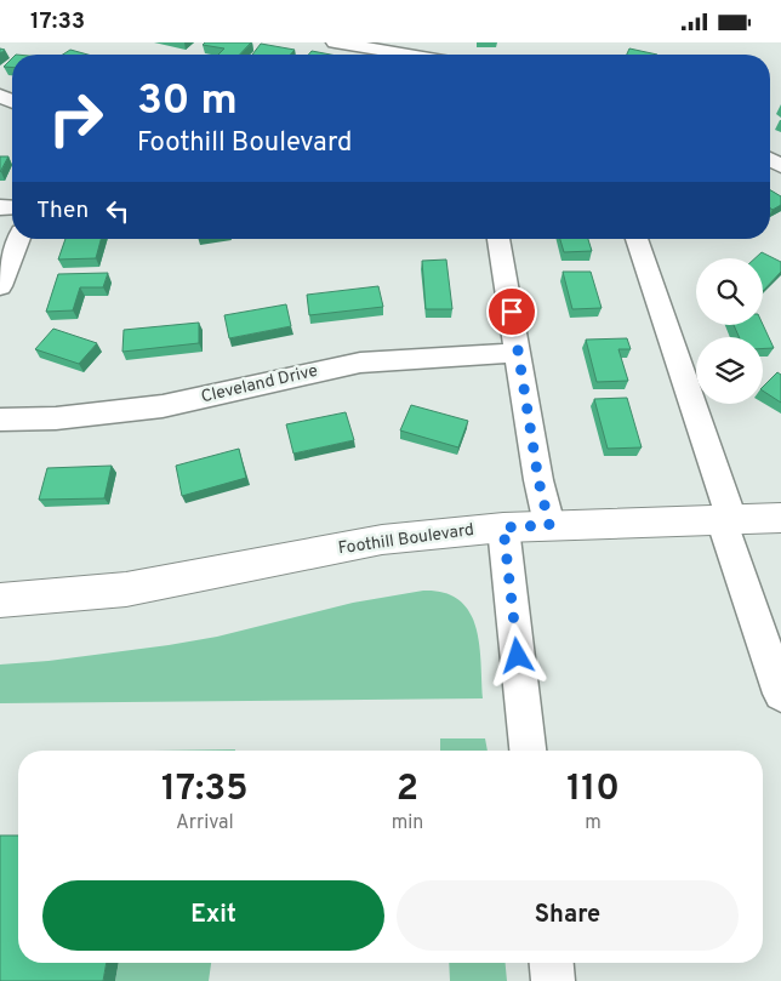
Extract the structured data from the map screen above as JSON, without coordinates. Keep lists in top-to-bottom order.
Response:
{
  "streets": {
    "main road": ["Foothill Boulevard"],
    "street": ["Cleveland Drive"]
  },
  "page": {
    "status": "17:33",
    "turn": ["30 m", "Foothill Boulevard"],
    "then": "Then",
    "eta": [
      "17:35",
      "Arrival",
      "2",
      "min",
      "110",
      "m"
    ],
    "buttons": ["Exit", "Share"]
  }
}
